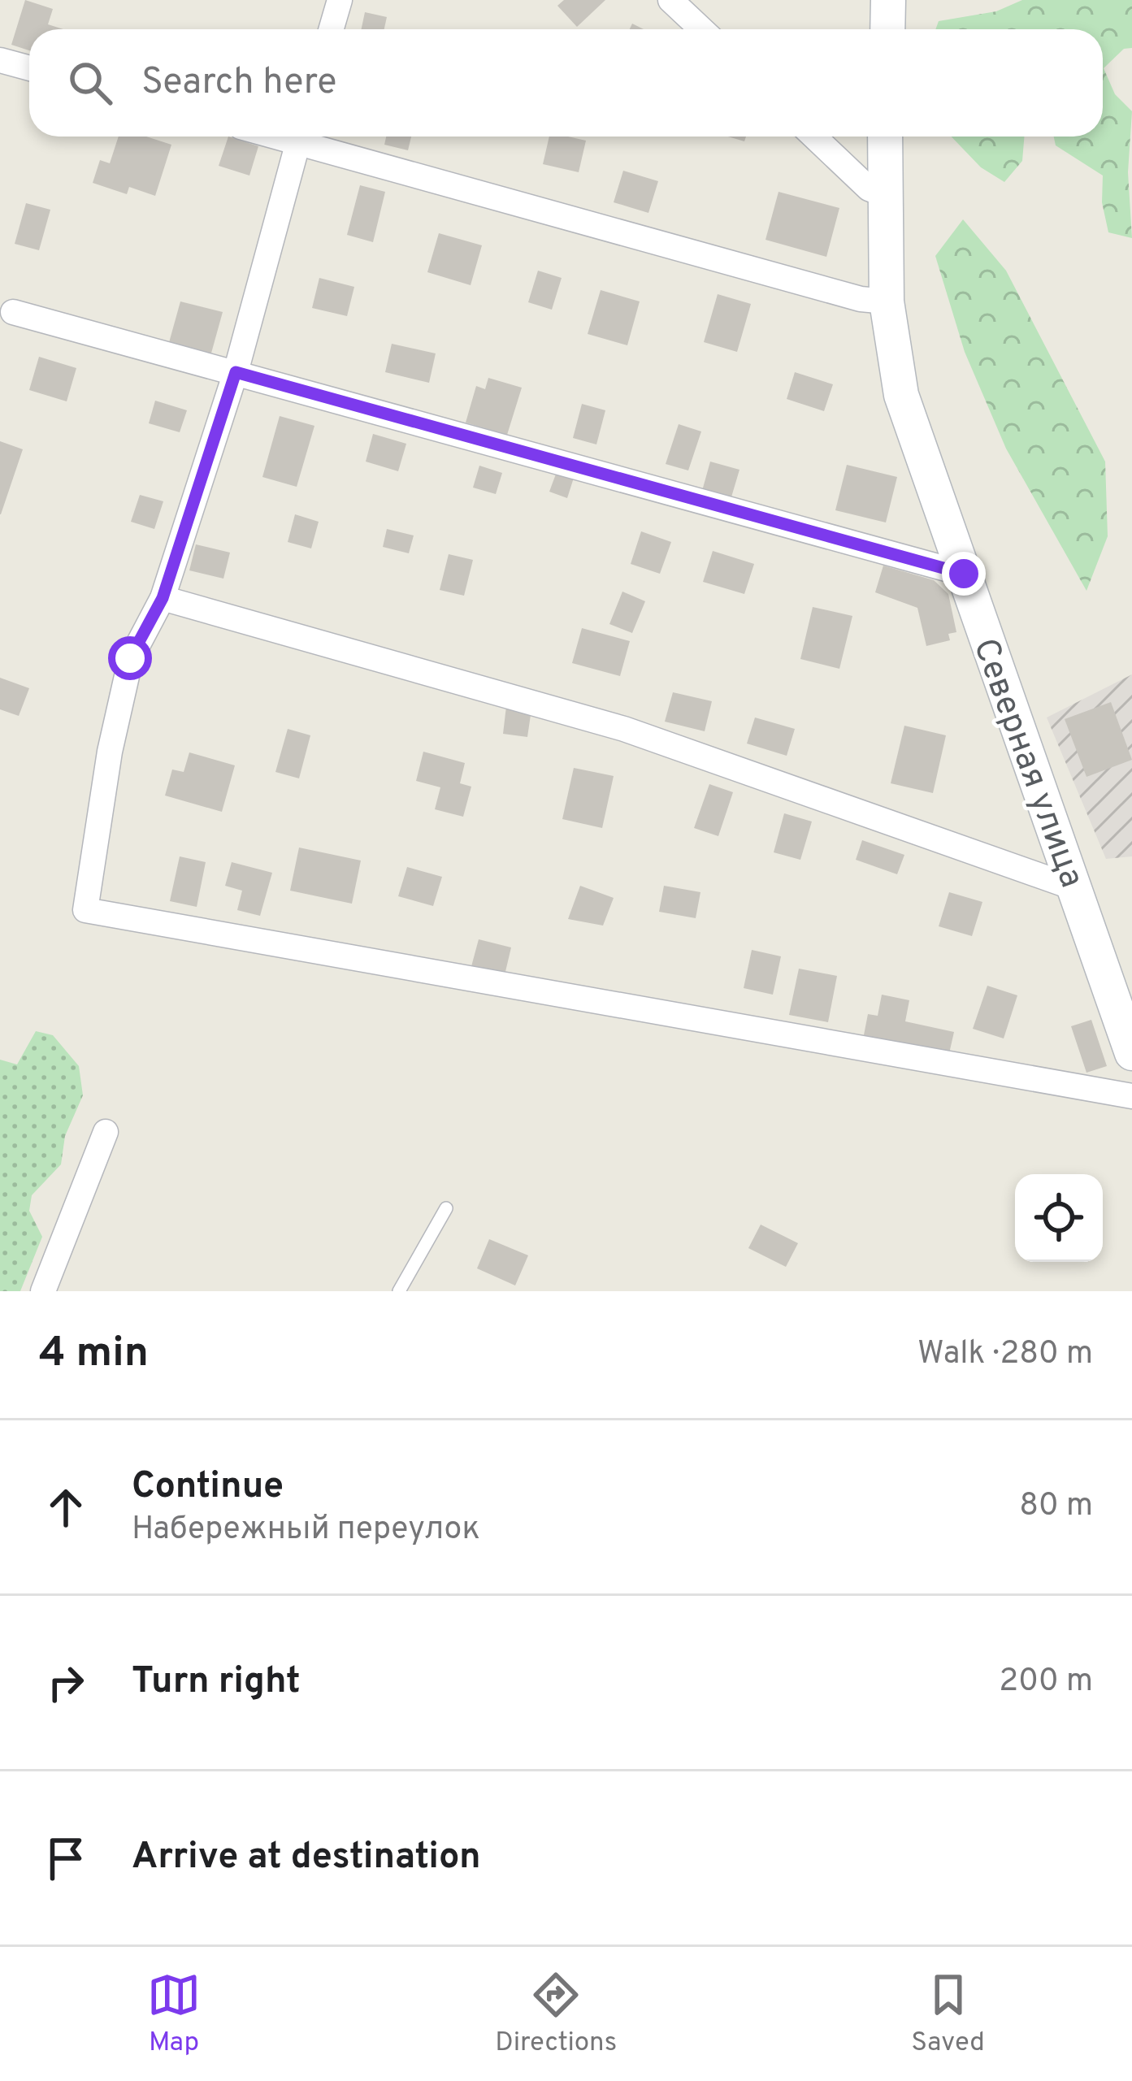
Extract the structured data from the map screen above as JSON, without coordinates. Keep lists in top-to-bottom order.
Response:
{
  "streets": {
    "street": ["Северная улица"]
  },
  "page": {
    "search": "Search here",
    "heading": ["4 min", "Walk · 280 m"],
    "list": [
      ["Continue", "Набережный переулок", "80 m"],
      ["Turn right", "200 m"],
      "Arrive at destination"
    ],
    "nav": ["Map", "Directions", "Saved"]
  }
}
